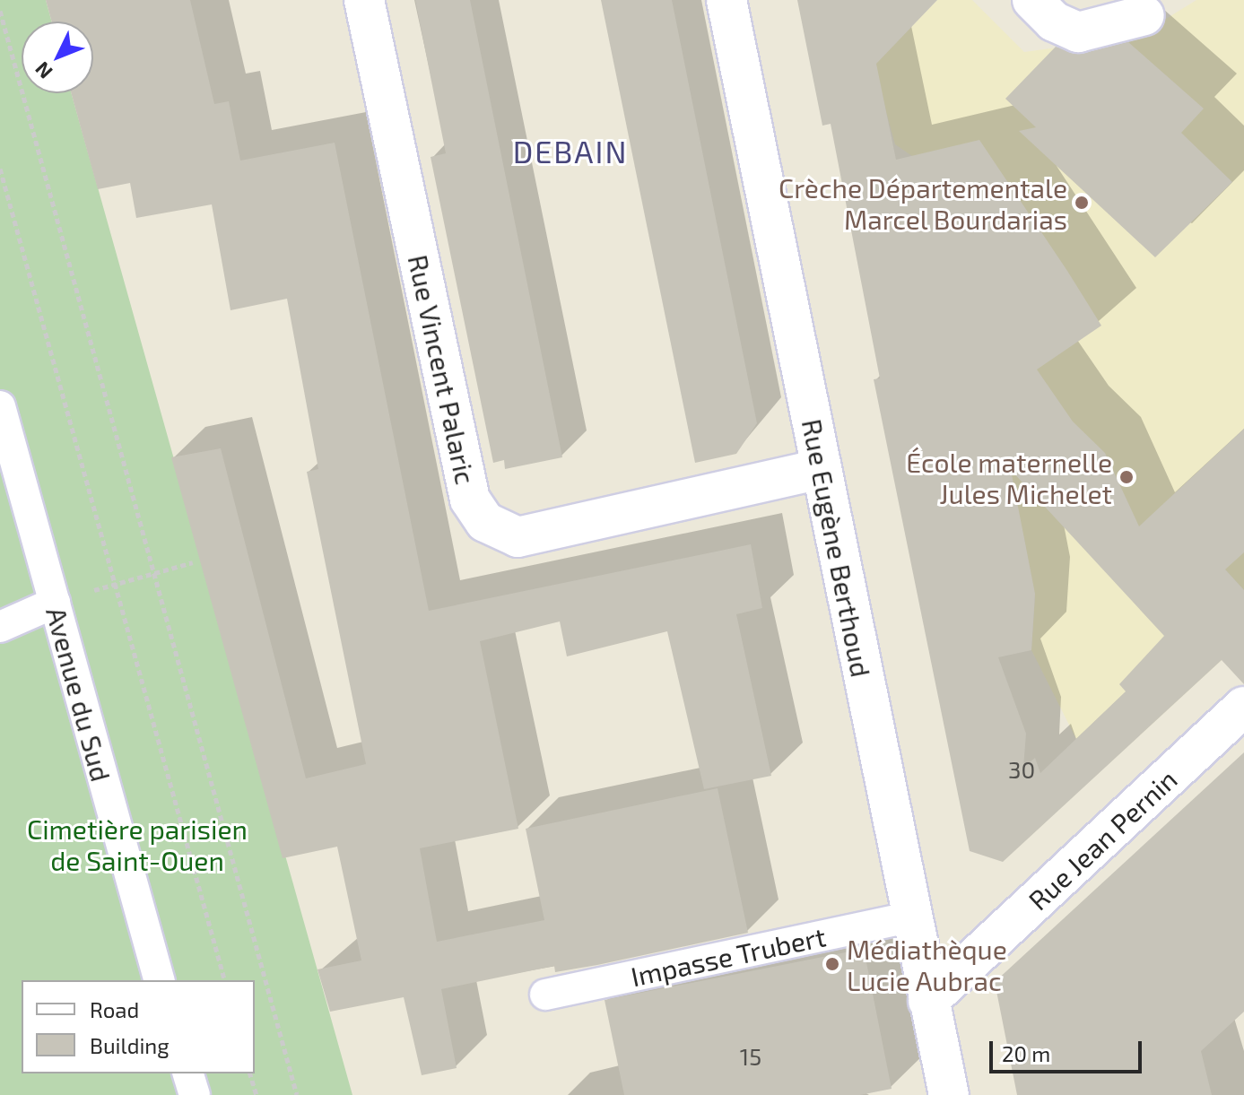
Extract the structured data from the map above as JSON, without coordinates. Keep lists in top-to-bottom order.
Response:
{
  "streets": {
    "street": ["Rue Vincent Palaric", "Rue Eugène Berthoud", "Rue Jean Pernin"],
    "lane": ["Avenue du Sud", "Impasse Trubert"]
  },
  "crossings": [
    ["Rue Vincent Palaric", "Rue Eugène Berthoud"],
    ["Rue Eugène Berthoud", "Rue Jean Pernin"],
    ["Rue Eugène Berthoud", "Impasse Trubert"]
  ],
  "districts": ["DEBAIN"],
  "parks": ["Cimetière parisien de Saint-Ouen"],
  "places": ["Crèche Départementale Marcel Bourdarias", "École maternelle Jules Michelet", "Médiathèque Lucie Aubrac"],
  "house_numbers": ["30", "15"],
  "legend": ["Road", "Building"],
  "scale_bar": "20 m",
  "north": "bottom left"
}
